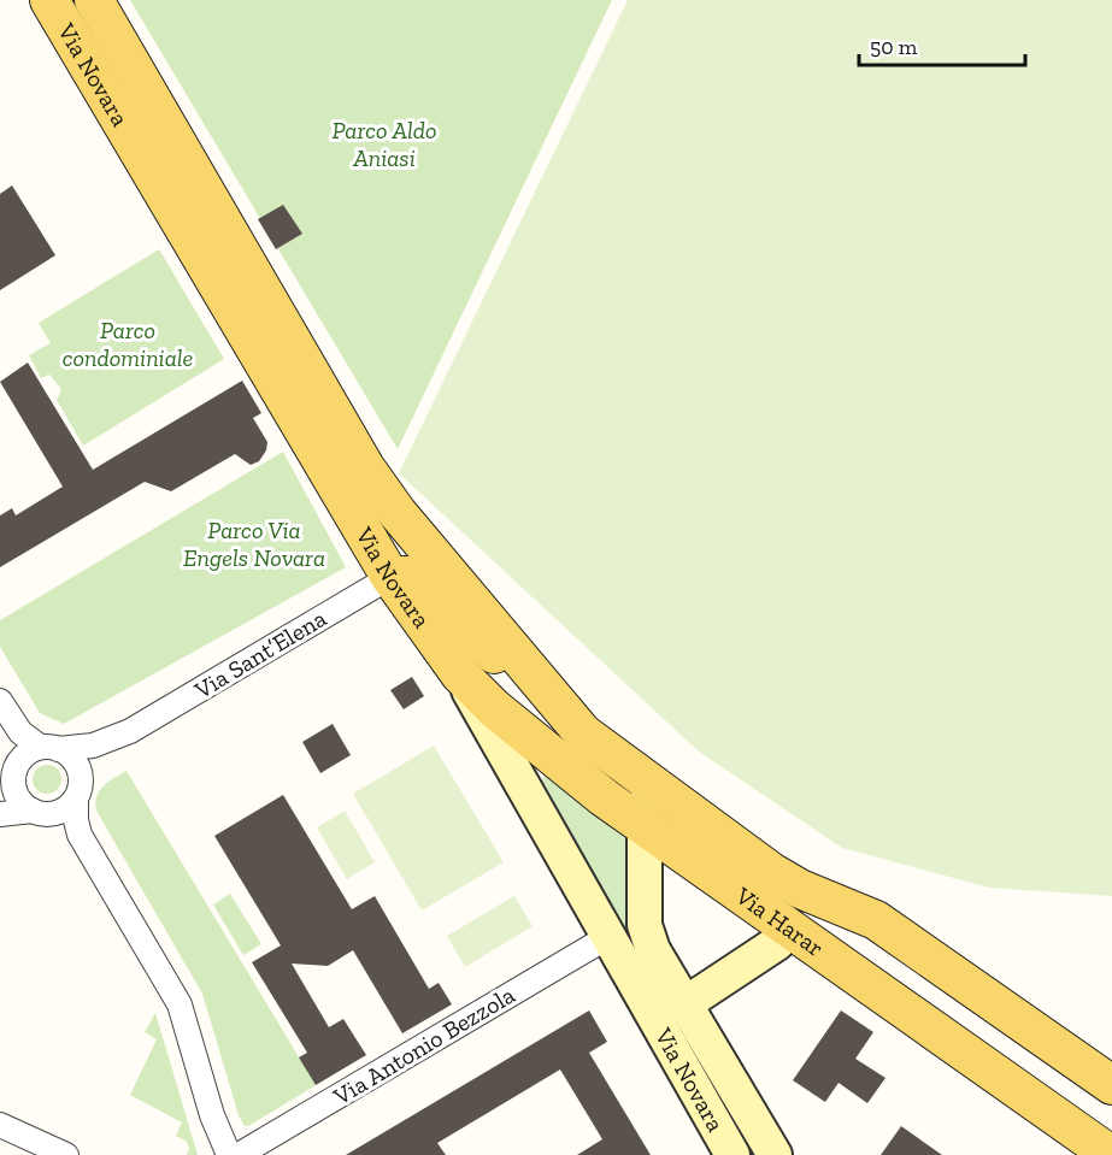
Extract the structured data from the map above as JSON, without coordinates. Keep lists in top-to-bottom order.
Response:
{
  "streets": {
    "main road": ["Via Novara", "Via Harar"],
    "street": ["Via Sant’Elena", "Via Antonio Bezzola"]
  },
  "crossings": [
    ["Via Novara", "Via Sant’Elena"],
    ["Via Novara", "Via Harar"],
    ["Via Novara", "Via Antonio Bezzola"]
  ],
  "parks": ["Parco Aldo Aniasi", "Parco condominiale", "Parco Via Engels Novara"],
  "scale_bar": "50 m"
}
